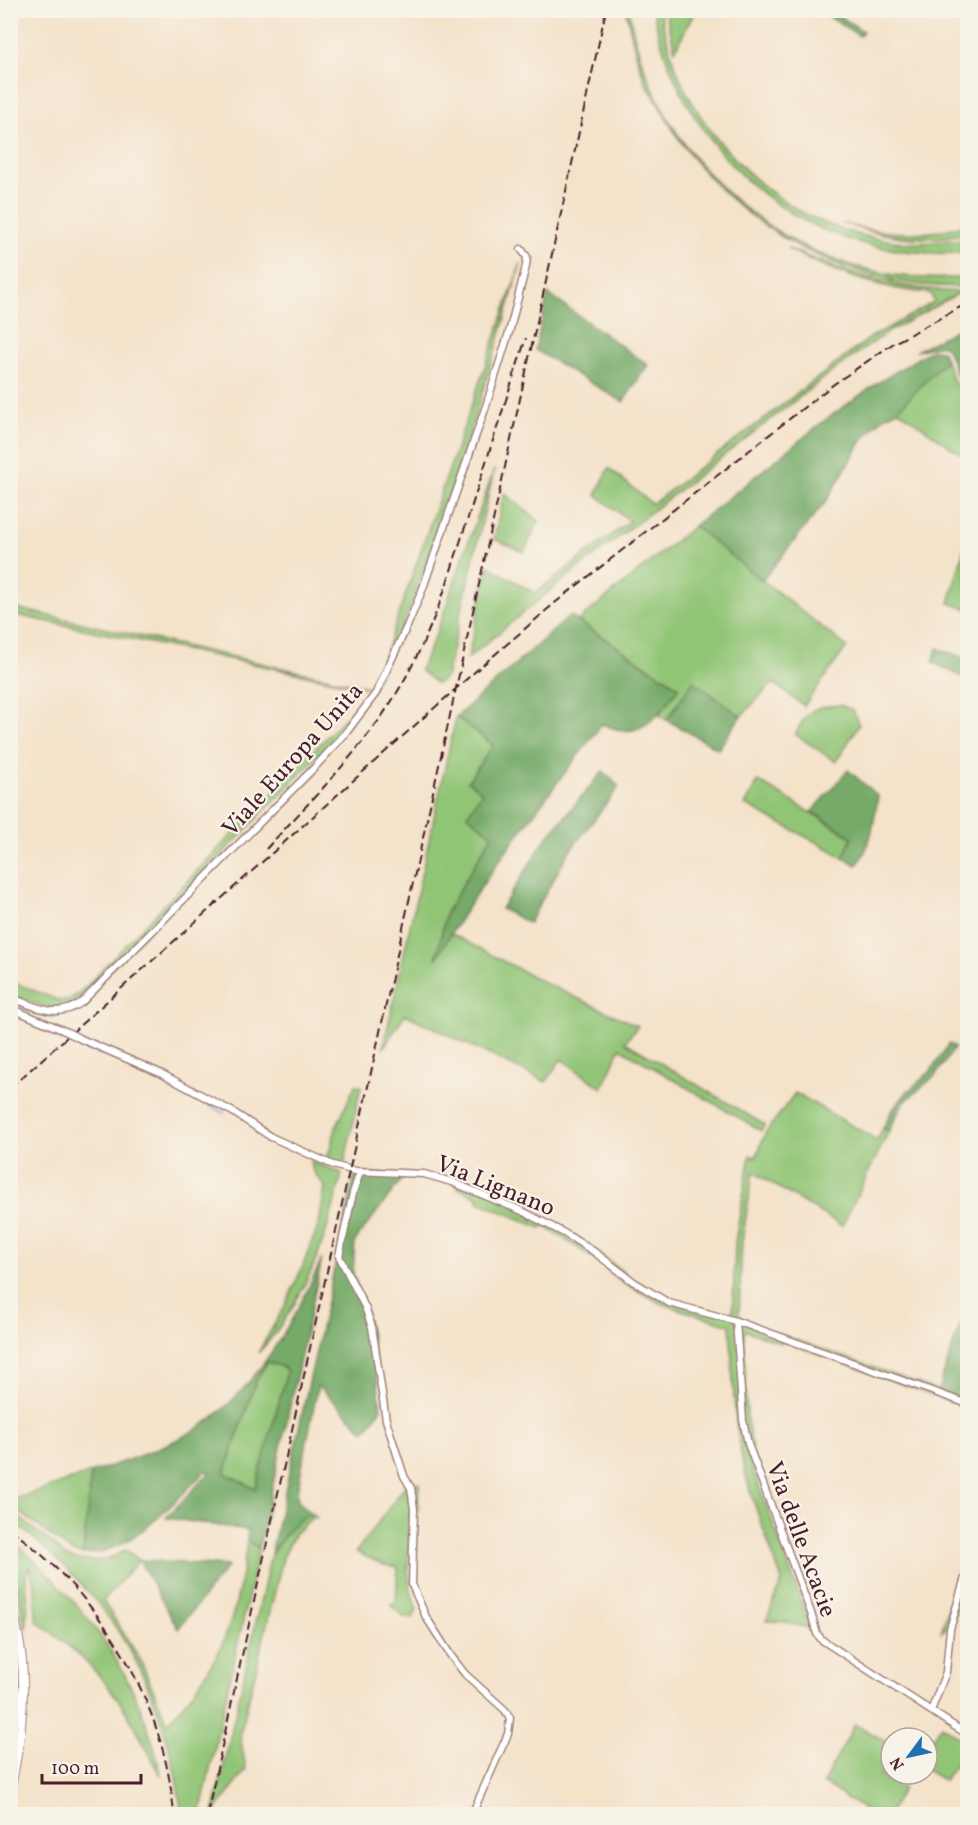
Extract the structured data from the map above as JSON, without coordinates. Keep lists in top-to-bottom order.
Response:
{
  "streets": {
    "street": ["Viale Europa Unita", "Via Lignano", "Via delle Acacie"]
  },
  "crossings": [
    ["Via Lignano", "Via delle Acacie"]
  ],
  "scale_bar": "100 m",
  "north": "bottom left"
}
